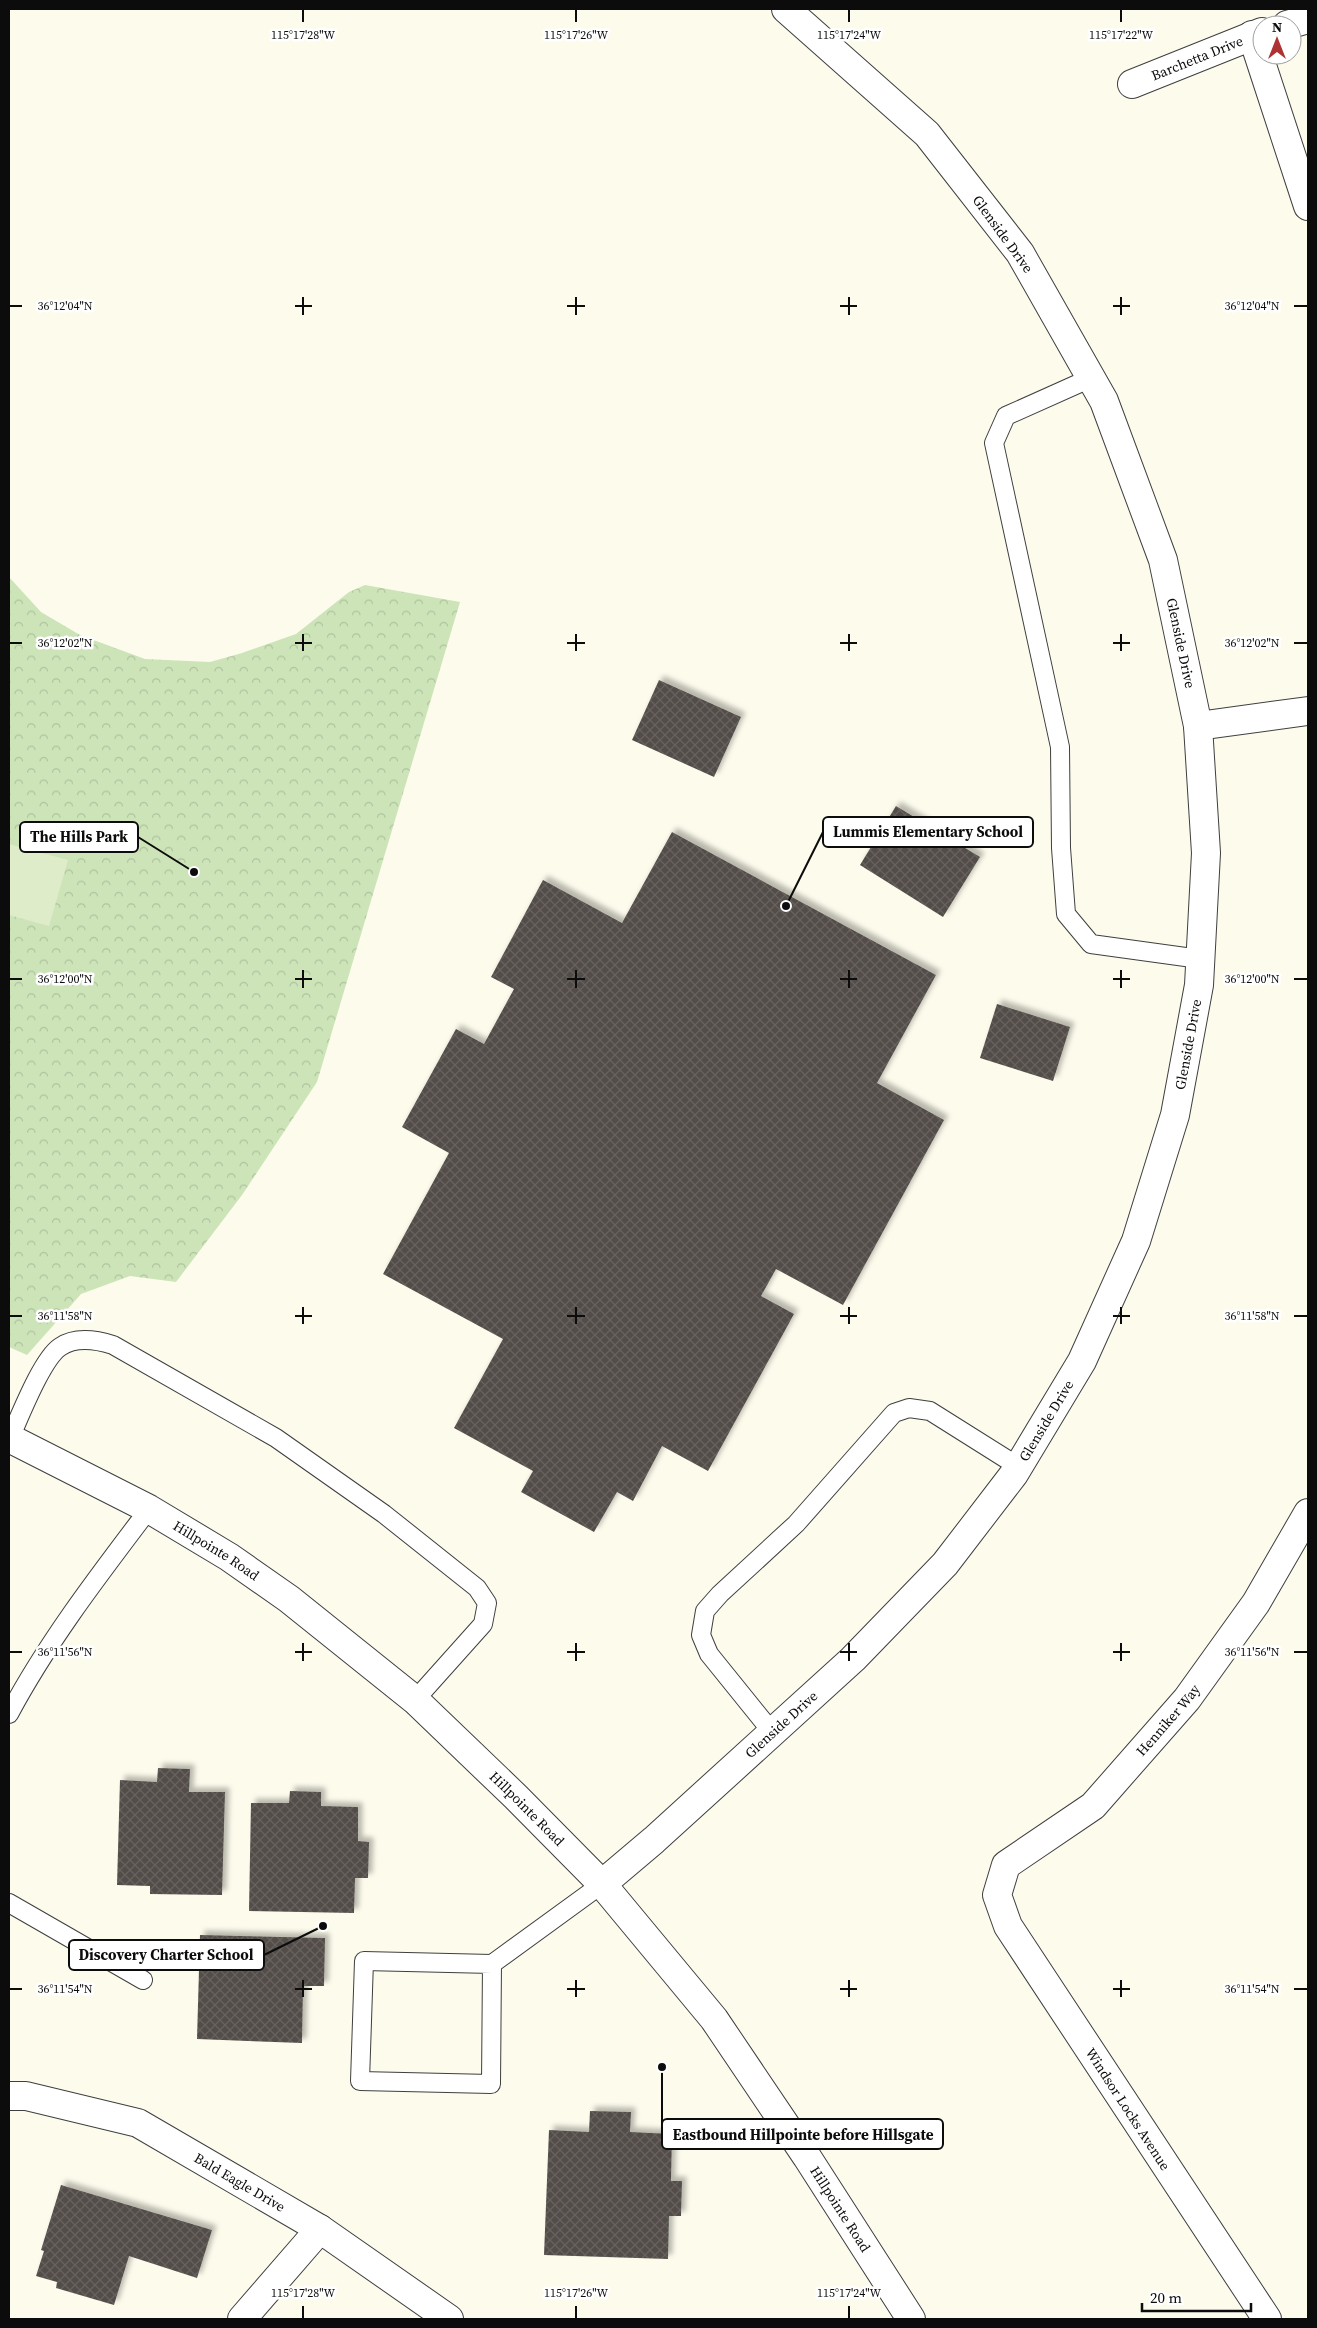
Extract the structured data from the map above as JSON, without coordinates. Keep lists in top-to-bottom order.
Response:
{
  "streets": {
    "street": [
      "Barchetta Drive",
      "Glenside Drive",
      "Hillpointe Road",
      "Henniker Way",
      "Windsor Locks Avenue",
      "Bald Eagle Drive"
    ]
  },
  "crossings": [
    ["Glenside Drive", "Hillpointe Road"],
    ["Henniker Way", "Windsor Locks Avenue"]
  ],
  "places": [
    "The Hills Park",
    "Lummis Elementary School",
    "Discovery Charter School",
    "Eastbound Hillpointe before Hillsgate"
  ],
  "scale_bar": "20 m",
  "north": "top",
  "coordinates": [
    "115°17'28\"W",
    "115°17'26\"W",
    "115°17'24\"W",
    "115°17'22\"W",
    "36°12'04\"N",
    "36°12'02\"N",
    "36°12'00\"N",
    "36°11'58\"N",
    "36°11'56\"N",
    "36°11'54\"N"
  ]
}
